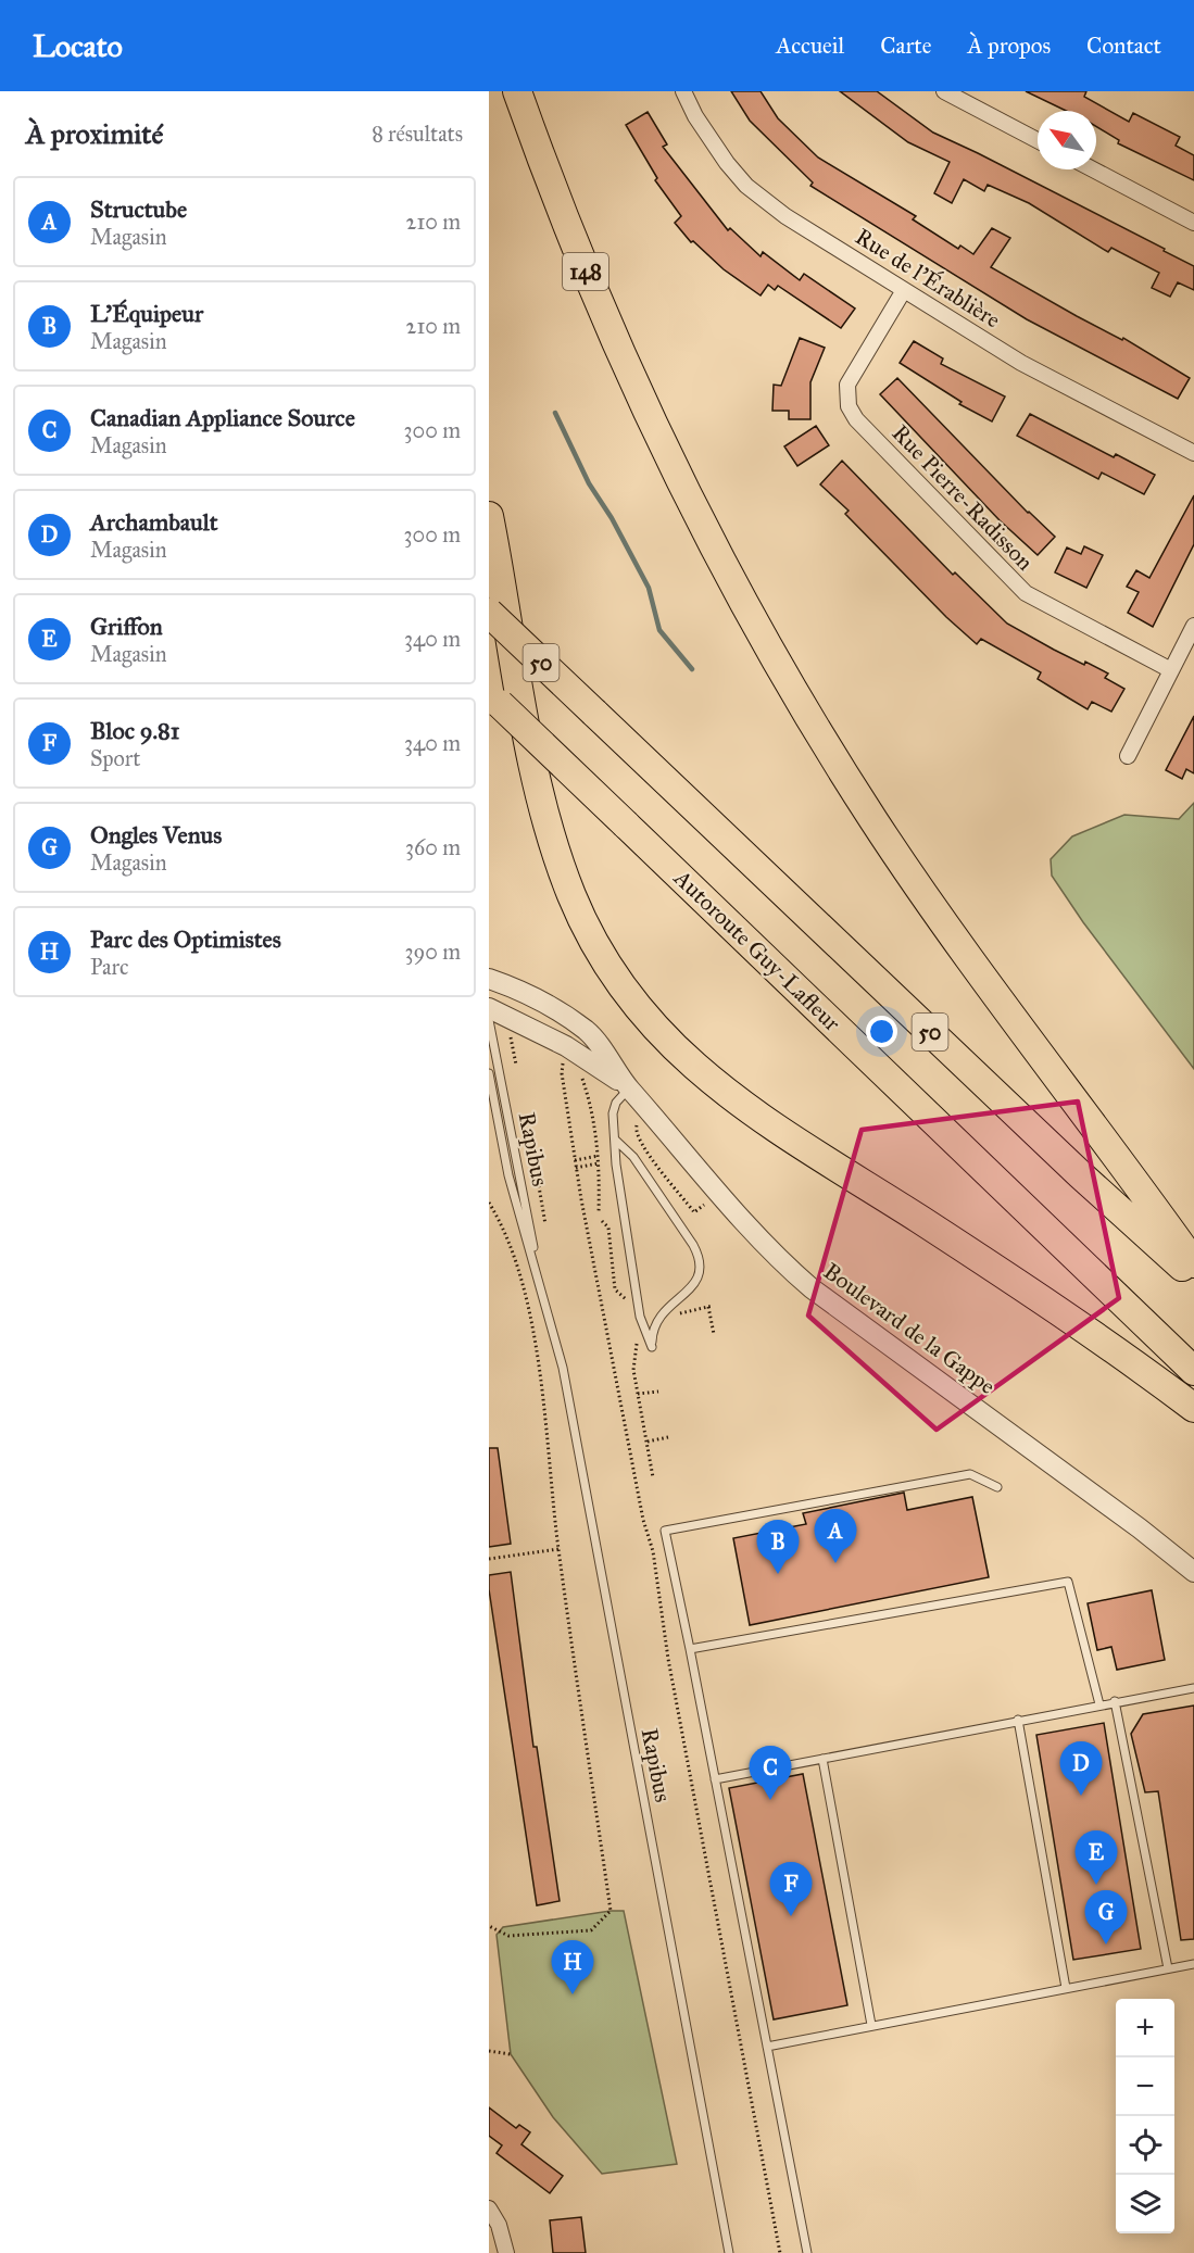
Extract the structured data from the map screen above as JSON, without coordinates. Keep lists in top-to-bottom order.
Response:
{
  "streets": {
    "highway": ["148", "50", "Autoroute Guy-Lafleur"],
    "street": ["Rue de l'Érablière", "Rue Pierre-Radisson", "Boulevard de la Gappe"],
    "lane": ["Rapibus"]
  },
  "crossings": [
    ["Rue de l'Érablière", "Rue Pierre-Radisson"]
  ],
  "north": "top left",
  "page": {
    "header": "Locato",
    "nav": [
      "Accueil",
      "Carte",
      "À propos",
      "Contact"
    ],
    "heading": ["À proximité", "8 résultats"],
    "list": [
      {
        "mark": "A",
        "name": "Structube",
        "note": "Magasin",
        "value": "210 m"
      },
      {
        "mark": "B",
        "name": "L'Équipeur",
        "note": "Magasin",
        "value": "210 m"
      },
      {
        "mark": "C",
        "name": "Canadian Appliance Source",
        "note": "Magasin",
        "value": "300 m"
      },
      {
        "mark": "D",
        "name": "Archambault",
        "note": "Magasin",
        "value": "300 m"
      },
      {
        "mark": "E",
        "name": "Griffon",
        "note": "Magasin",
        "value": "340 m"
      },
      {
        "mark": "F",
        "name": "Bloc 9.81",
        "note": "Sport",
        "value": "340 m"
      },
      {
        "mark": "G",
        "name": "Ongles Venus",
        "note": "Magasin",
        "value": "360 m"
      },
      {
        "mark": "H",
        "name": "Parc des Optimistes",
        "note": "Parc",
        "value": "390 m"
      }
    ],
    "pins": [
      "A",
      "B",
      "D",
      "C",
      "E",
      "F",
      "G",
      "H"
    ],
    "map_buttons": ["+", "−"]
  }
}
